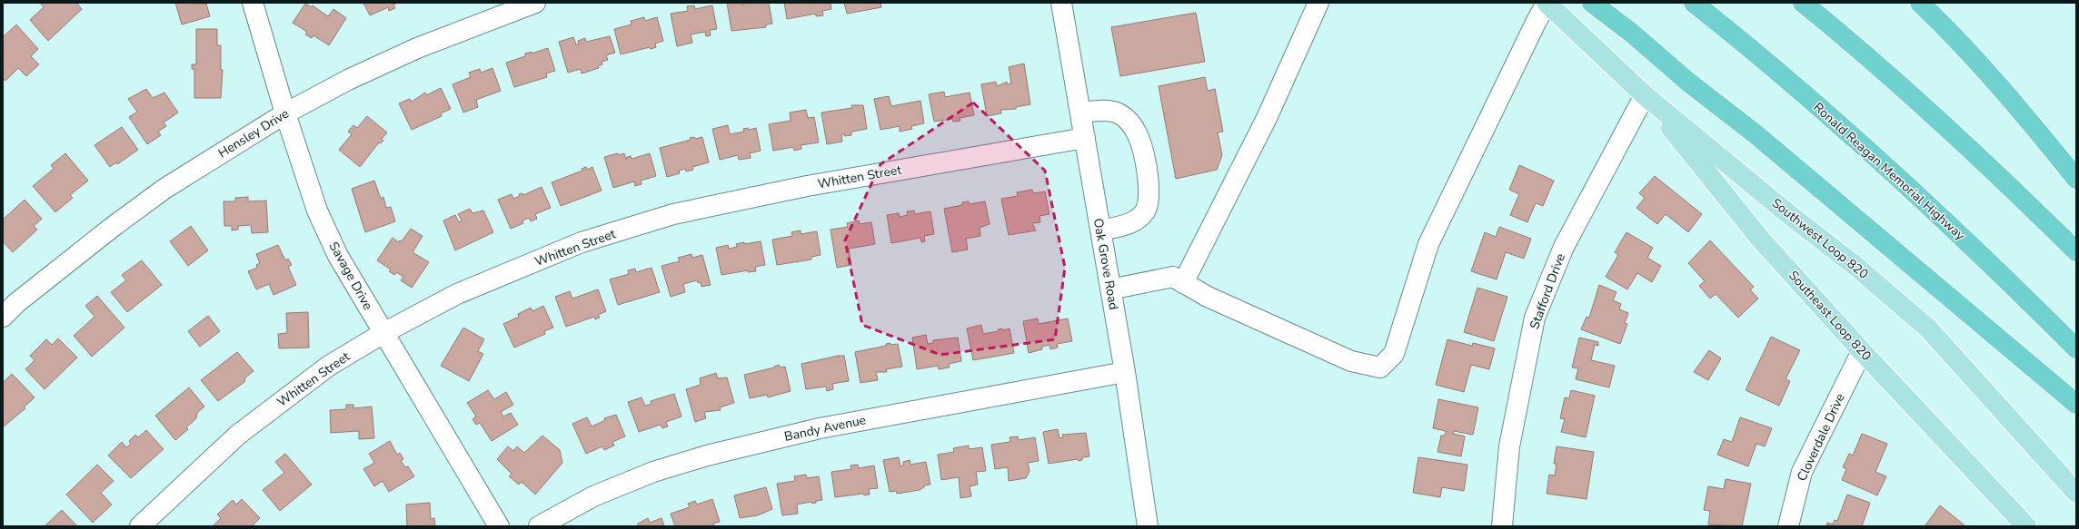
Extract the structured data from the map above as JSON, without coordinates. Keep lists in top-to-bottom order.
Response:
{
  "streets": {
    "highway": ["Ronald Reagan Memorial Highway"],
    "main road": ["Southwest Loop 820", "Southeast Loop 820"],
    "street": [
      "Hensley Drive",
      "Whitten Street",
      "Oak Grove Road",
      "Savage Drive",
      "Stafford Drive",
      "Bandy Avenue",
      "Cloverdale Drive"
    ]
  },
  "crossings": [
    ["Hensley Drive", "Savage Drive"],
    ["Whitten Street", "Oak Grove Road"],
    ["Whitten Street", "Savage Drive"],
    ["Southwest Loop 820", "Stafford Drive"],
    ["Southwest Loop 820", "Southeast Loop 820"],
    ["Oak Grove Road", "Bandy Avenue"],
    ["Stafford Drive", "Southeast Loop 820"],
    ["Southeast Loop 820", "Cloverdale Drive"]
  ]
}
